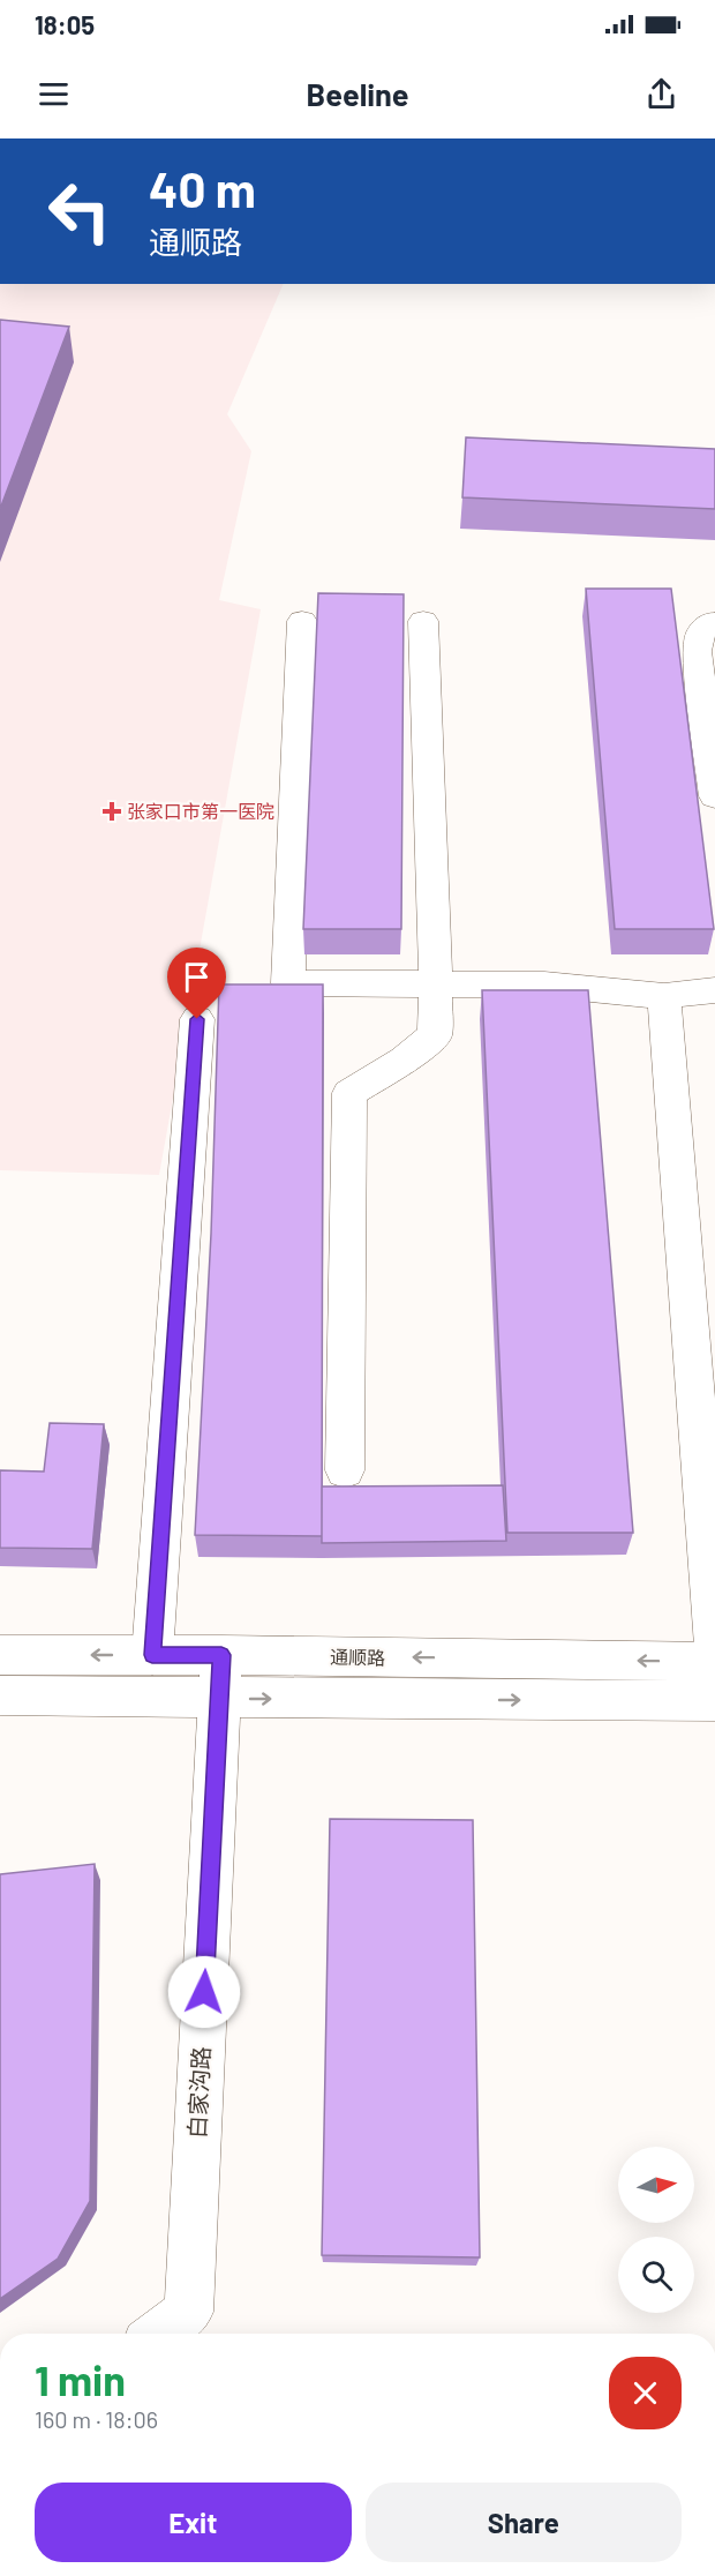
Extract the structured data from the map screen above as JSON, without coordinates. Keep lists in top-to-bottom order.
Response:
{
  "streets": {
    "street": ["通顺路", "白家沟路"]
  },
  "crossings": [
    ["通顺路", "白家沟路"]
  ],
  "places": {
    "health": ["张家口市第一医院"]
  },
  "north": "right",
  "page": {
    "status": "18:05",
    "header": "Beeline",
    "turn": ["40 m", "通顺路"],
    "heading": ["1 min", "160 m · 18:06"],
    "buttons": ["Exit", "Share"]
  }
}
